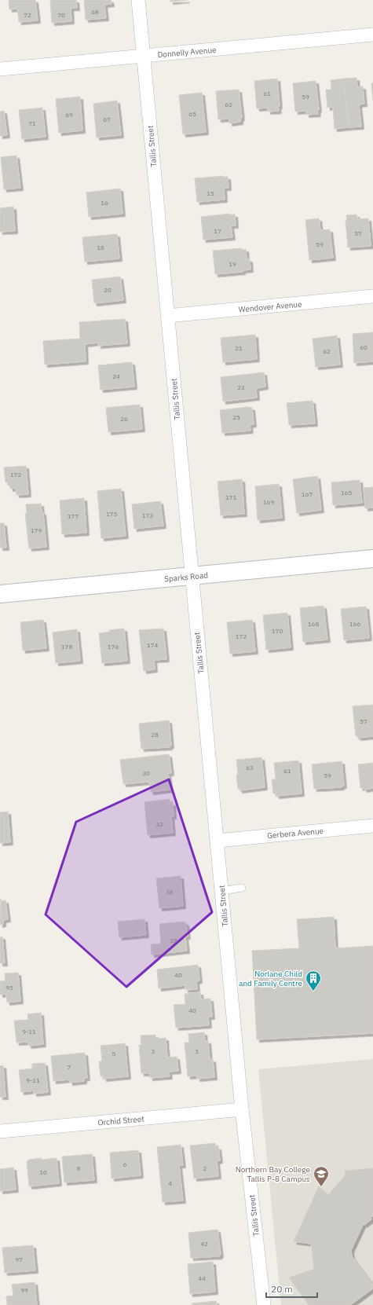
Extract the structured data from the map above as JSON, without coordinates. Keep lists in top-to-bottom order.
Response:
{
  "streets": {
    "street": [
      "Donnelly Avenue",
      "Tallis Street",
      "Wendover Avenue",
      "Sparks Road",
      "Gerbera Avenue",
      "Orchid Street"
    ]
  },
  "crossings": [
    ["Donnelly Avenue", "Tallis Street"],
    ["Tallis Street", "Wendover Avenue"],
    ["Tallis Street", "Sparks Road"],
    ["Tallis Street", "Gerbera Avenue"],
    ["Tallis Street", "Orchid Street"]
  ],
  "places": {
    "building": ["Norlane Child and Family Centre"],
    "school or university": ["Northern Bay College Tallis P-8 Campus"]
  },
  "house_numbers": [
    "68",
    "72",
    "70",
    "61",
    "59",
    "63",
    "65",
    "69",
    "67",
    "71",
    "15",
    "16",
    "17",
    "57",
    "59",
    "18",
    "19",
    "20",
    "60",
    "21",
    "62",
    "24",
    "23",
    "25",
    "26",
    "172",
    "165",
    "167",
    "171",
    "169",
    "175",
    "173",
    "177",
    "179",
    "168",
    "166",
    "170",
    "172",
    "174",
    "178",
    "176",
    "57",
    "28",
    "63",
    "61",
    "30",
    "59",
    "32",
    "36",
    "38",
    "40",
    "95",
    "40",
    "9-11",
    "3",
    "1",
    "5",
    "7",
    "9-11",
    "6",
    "8",
    "2",
    "10",
    "4",
    "42",
    "97",
    "44",
    "99"
  ],
  "scale_bar": "20 m"
}
